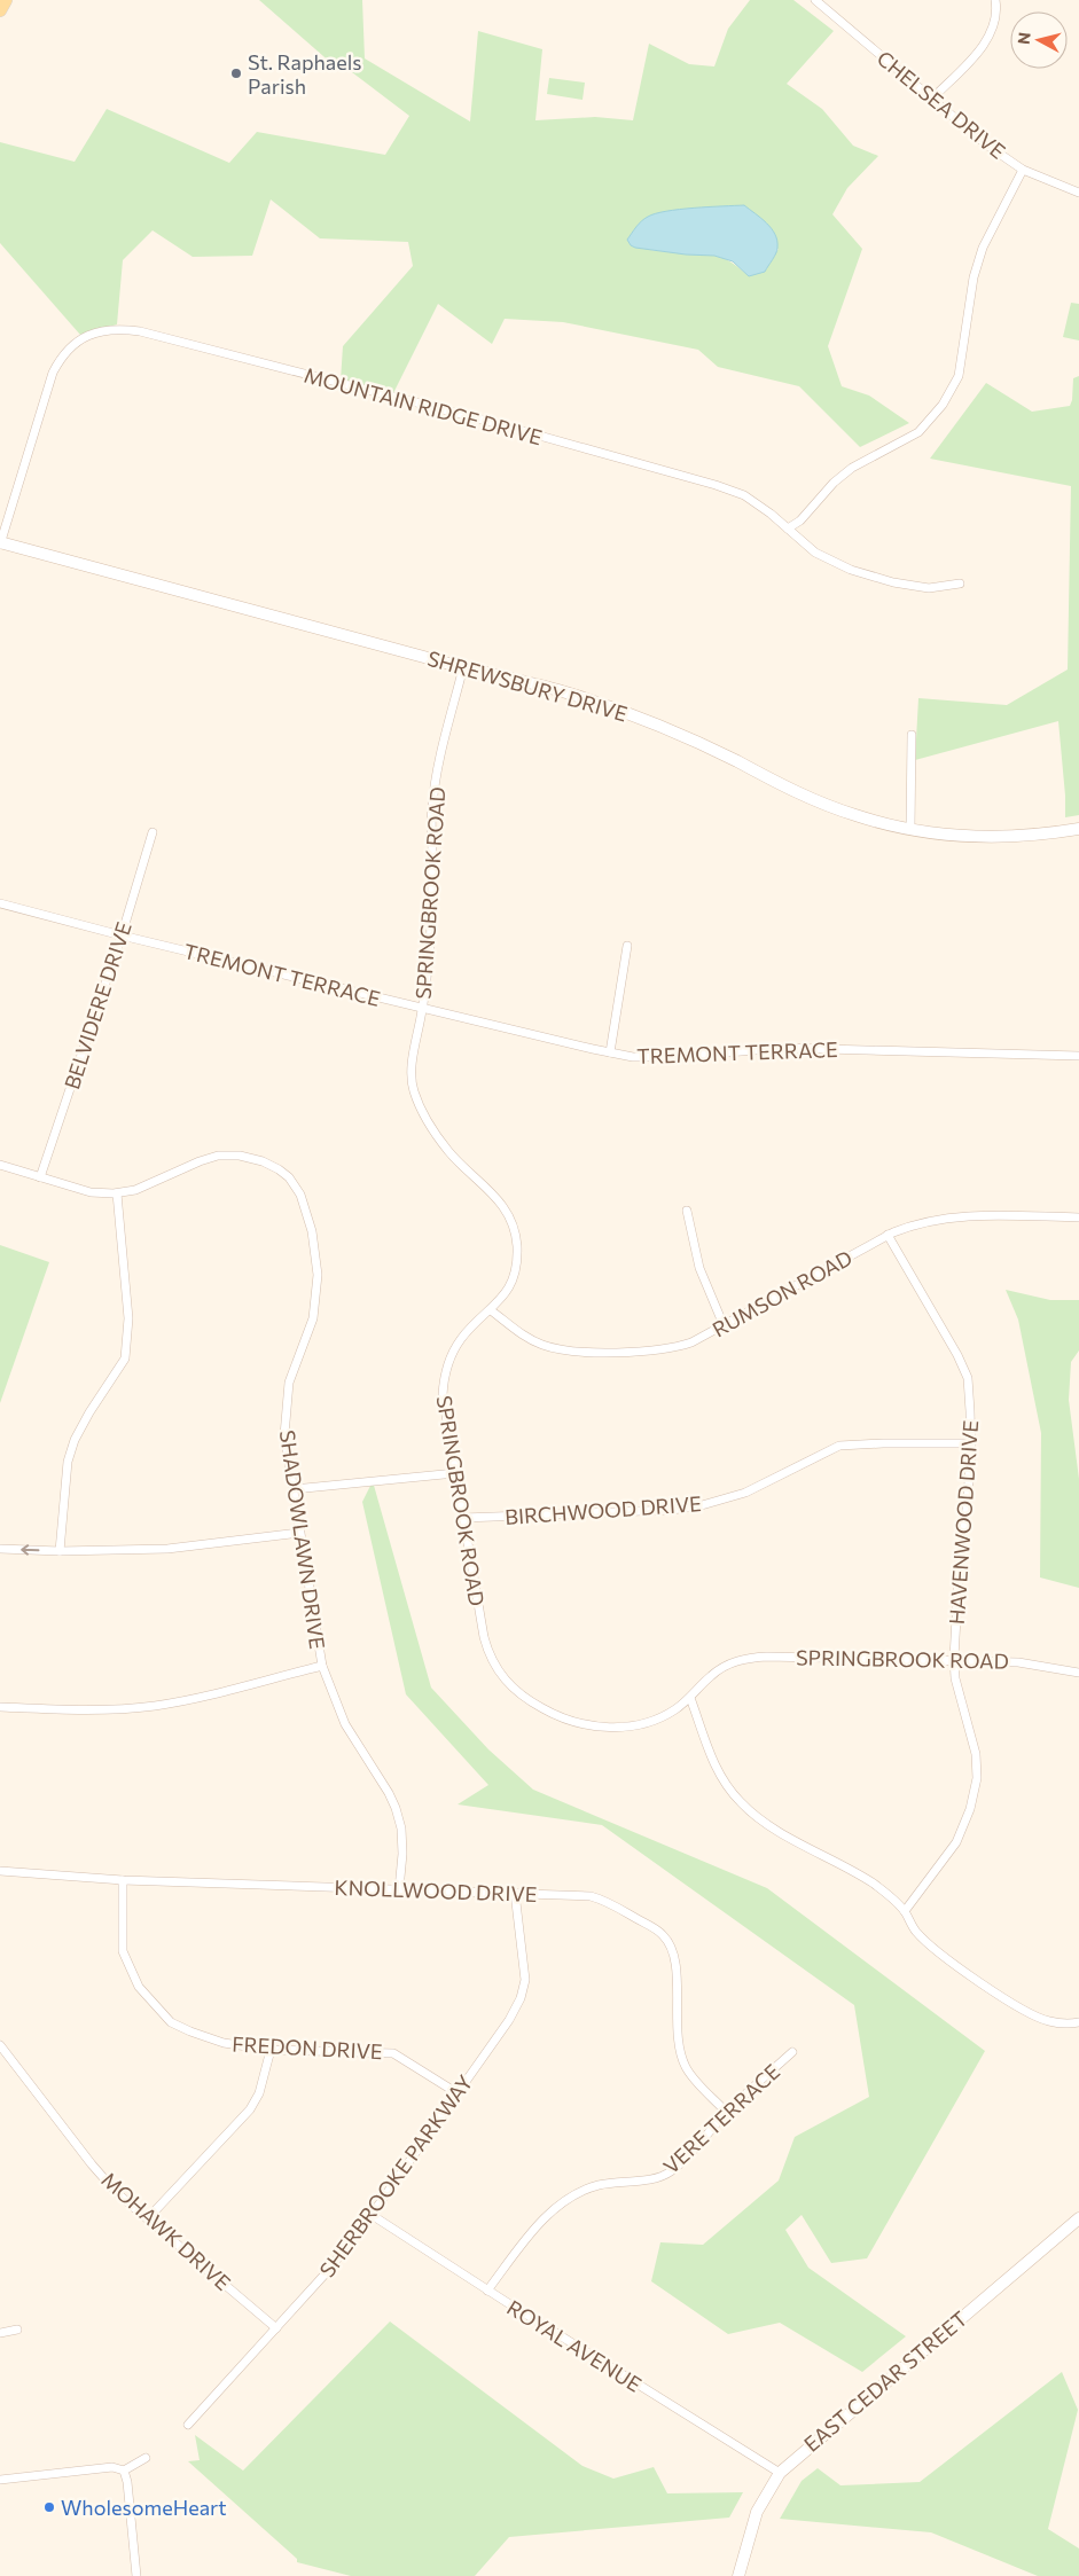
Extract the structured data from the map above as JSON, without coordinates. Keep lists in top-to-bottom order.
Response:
{
  "streets": {
    "main road": ["SHREWSBURY DRIVE", "EAST CEDAR STREET"],
    "street": [
      "CHELSEA DRIVE",
      "MOUNTAIN RIDGE DRIVE",
      "SPRINGBROOK ROAD",
      "TREMONT TERRACE",
      "BELVIDERE DRIVE",
      "RUMSON ROAD",
      "BIRCHWOOD DRIVE",
      "HAVENWOOD DRIVE",
      "SHADOWLAWN DRIVE",
      "KNOLLWOOD DRIVE",
      "FREDON DRIVE",
      "VERE TERRACE",
      "SHERBROOKE PARKWAY",
      "MOHAWK DRIVE",
      "ROYAL AVENUE"
    ]
  },
  "crossings": [
    ["MOUNTAIN RIDGE DRIVE", "SHREWSBURY DRIVE"],
    ["SHREWSBURY DRIVE", "SPRINGBROOK ROAD"],
    ["SPRINGBROOK ROAD", "TREMONT TERRACE"],
    ["SPRINGBROOK ROAD", "RUMSON ROAD"],
    ["SPRINGBROOK ROAD", "BIRCHWOOD DRIVE"],
    ["SPRINGBROOK ROAD", "HAVENWOOD DRIVE"],
    ["TREMONT TERRACE", "BELVIDERE DRIVE"],
    ["BELVIDERE DRIVE", "SHADOWLAWN DRIVE"],
    ["RUMSON ROAD", "HAVENWOOD DRIVE"],
    ["BIRCHWOOD DRIVE", "HAVENWOOD DRIVE"],
    ["SHADOWLAWN DRIVE", "KNOLLWOOD DRIVE"],
    ["KNOLLWOOD DRIVE", "FREDON DRIVE"],
    ["KNOLLWOOD DRIVE", "VERE TERRACE"],
    ["KNOLLWOOD DRIVE", "SHERBROOKE PARKWAY"],
    ["FREDON DRIVE", "SHERBROOKE PARKWAY"],
    ["VERE TERRACE", "ROYAL AVENUE"],
    ["SHERBROOKE PARKWAY", "MOHAWK DRIVE"],
    ["SHERBROOKE PARKWAY", "ROYAL AVENUE"],
    ["ROYAL AVENUE", "EAST CEDAR STREET"]
  ],
  "places": ["St. Raphaels Parish", "WholesomeHeart"],
  "north": "left"
}
